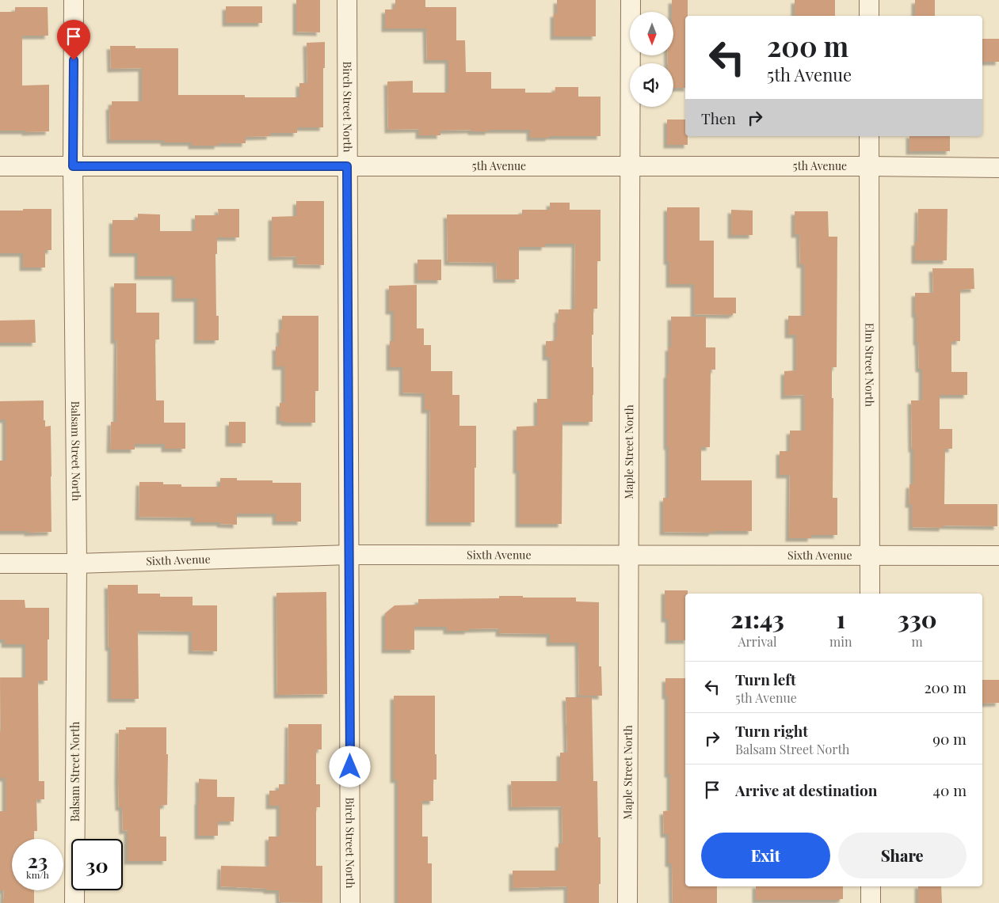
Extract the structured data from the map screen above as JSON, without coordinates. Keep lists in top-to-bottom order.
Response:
{
  "streets": {
    "street": [
      "Birch Street North",
      "5th Avenue",
      "Elm Street North",
      "Balsam Street North",
      "Maple Street North",
      "Sixth Avenue"
    ]
  },
  "crossings": [
    ["Birch Street North", "5th Avenue"],
    ["Birch Street North", "Sixth Avenue"],
    ["5th Avenue", "Elm Street North"],
    ["5th Avenue", "Balsam Street North"],
    ["5th Avenue", "Maple Street North"],
    ["Elm Street North", "Sixth Avenue"],
    ["Balsam Street North", "Sixth Avenue"],
    ["Maple Street North", "Sixth Avenue"]
  ],
  "north": "bottom",
  "page": {
    "turn": ["200 m", "5th Avenue"],
    "then": "Then",
    "eta": [
      "21:43",
      "Arrival",
      "1",
      "min",
      "330",
      "m"
    ],
    "list": [
      {
        "name": "Turn left",
        "note": "5th Avenue",
        "value": "200 m"
      },
      {
        "name": "Turn right",
        "note": "Balsam Street North",
        "value": "90 m"
      },
      {
        "name": "Arrive at destination",
        "value": "40 m"
      }
    ],
    "buttons": ["Exit", "Share"],
    "speed": "23 km/h",
    "limit": "30"
  }
}
